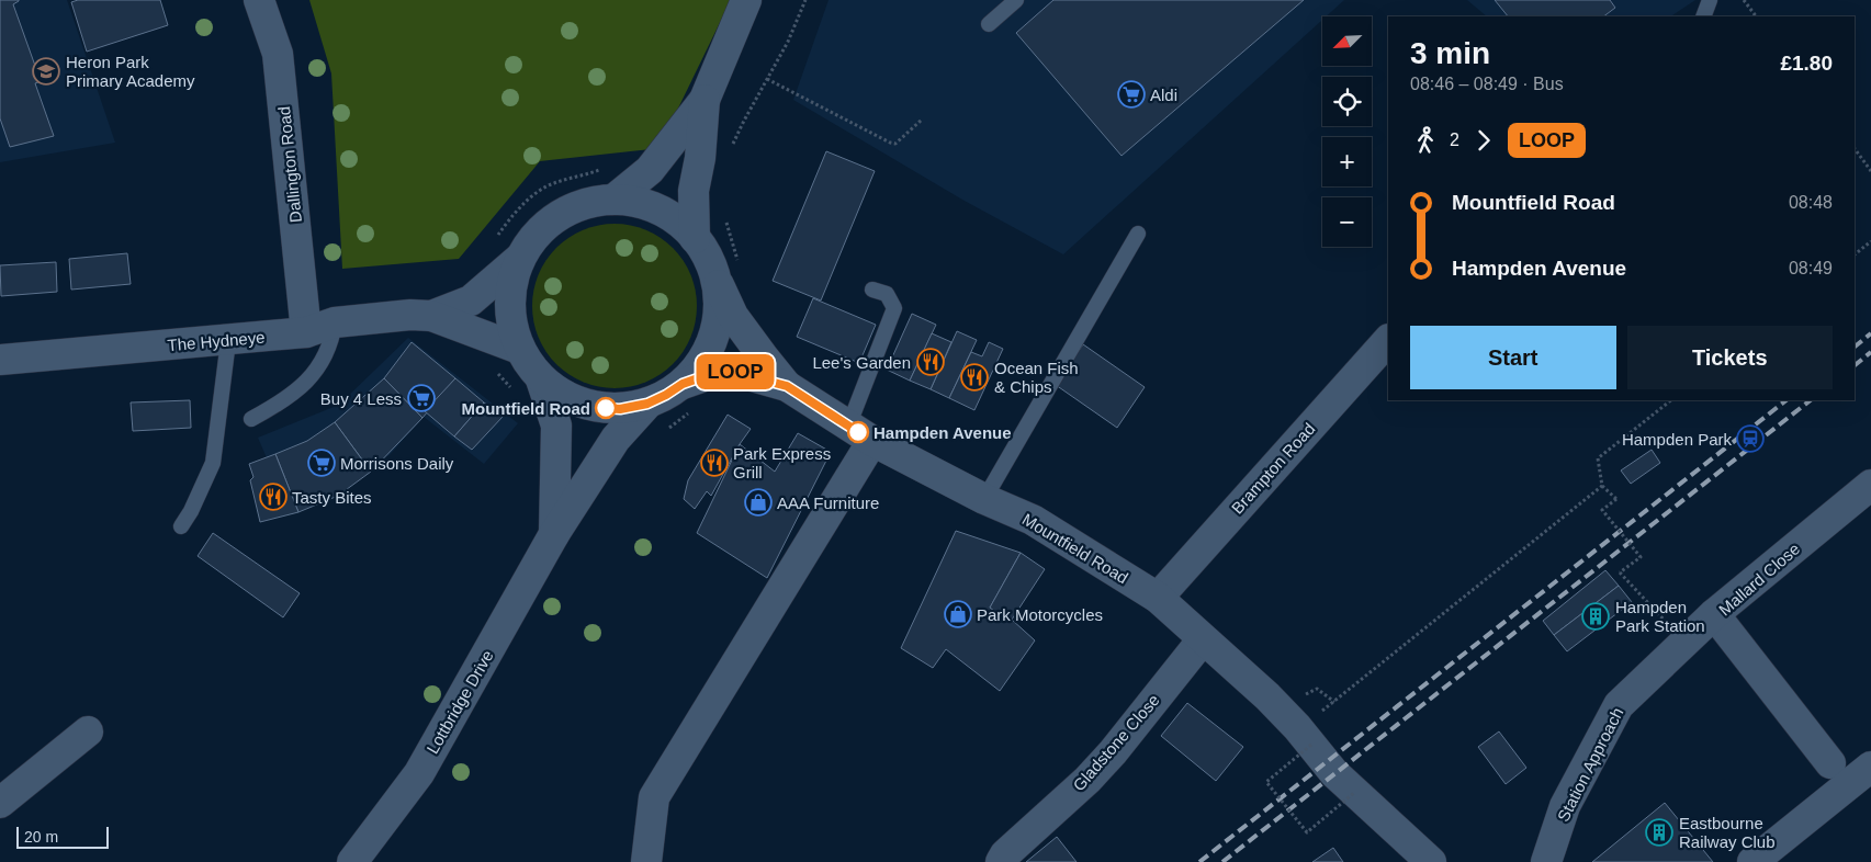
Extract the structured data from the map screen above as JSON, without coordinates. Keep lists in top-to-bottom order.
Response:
{
  "streets": {
    "street": [
      "Dallington Road",
      "The Hydneye",
      "Brampton Road",
      "Mountfield Road",
      "Mallard Close",
      "Lottbridge Drive",
      "Gladstone Close",
      "Station Approach"
    ]
  },
  "crossings": [
    ["Dallington Road", "The Hydneye"],
    ["Brampton Road", "Mountfield Road"],
    ["Mountfield Road", "Gladstone Close"],
    ["Mallard Close", "Station Approach"]
  ],
  "places": {
    "school or university": ["Heron Park Primary Academy"],
    "supermarket": ["Aldi", "Buy 4 Less", "Morrisons Daily"],
    "restaurant": [
      "Lee's Garden",
      "Ocean Fish & Chips",
      "Park Express Grill",
      "Tasty Bites"
    ],
    "other": ["Mountfield Road", "Hampden Avenue"],
    "station": ["Hampden Park"],
    "shop": ["AAA Furniture", "Park Motorcycles"],
    "building": ["Hampden Park Station", "Eastbourne Railway Club"]
  },
  "lines": ["bus line LOOP"],
  "scale_bar": "20 m",
  "north": "bottom left",
  "page": {
    "on_map": "LOOP",
    "map_buttons": ["+", "−"],
    "heading": ["3 min", "08:46 – 08:49 · Bus", "£1.80"],
    "legs": ["2", "LOOP"],
    "list": [
      {
        "name": "Mountfield Road",
        "value": "08:48"
      },
      {
        "name": "Hampden Avenue",
        "value": "08:49"
      }
    ],
    "buttons": ["Start", "Tickets"],
    "scale": "20 m"
  }
}
